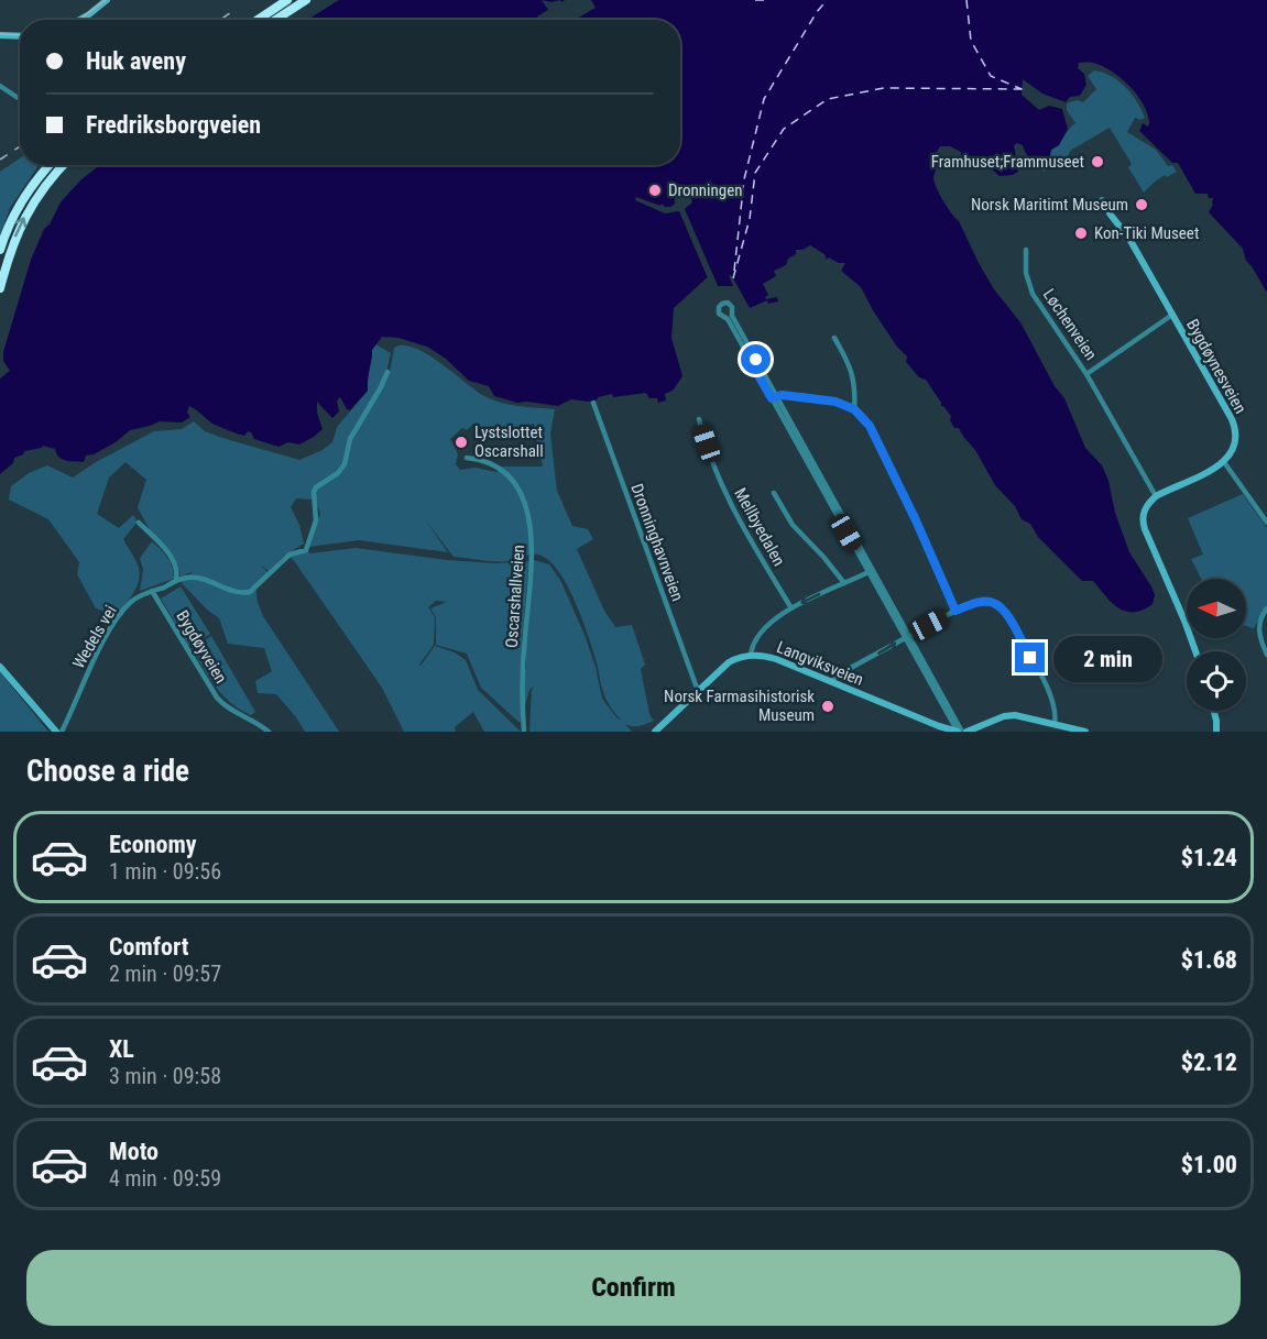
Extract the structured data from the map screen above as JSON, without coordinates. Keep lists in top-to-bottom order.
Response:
{
  "streets": {
    "street": [
      "Løchenveien",
      "Bygdøynesveien",
      "Mellbyedalen",
      "Dronninghavnveien",
      "Oscarshallveien",
      "Wedels vei",
      "Bygdøyveien",
      "Langviksveien"
    ]
  },
  "crossings": [
    ["Løchenveien", "Bygdøynesveien"],
    ["Dronninghavnveien", "Langviksveien"],
    ["Wedels vei", "Bygdøyveien"]
  ],
  "places": [
    "Framhuset;Frammuseet",
    "Dronningen",
    "Norsk Maritimt Museum",
    "Kon-Tiki Museet",
    "Lystslottet Oscarshall",
    "Norsk Farmasihistorisk Museum"
  ],
  "north": "left",
  "page": {
    "banner": ["Huk aveny", "Fredriksborgveien"],
    "bubble": "2 min",
    "heading": "Choose a ride",
    "list": [
      {
        "name": "Economy",
        "note": "1 min · 09:56",
        "value": "$1.24"
      },
      {
        "name": "Comfort",
        "note": "2 min · 09:57",
        "value": "$1.68"
      },
      {
        "name": "XL",
        "note": "3 min · 09:58",
        "value": "$2.12"
      },
      {
        "name": "Moto",
        "note": "4 min · 09:59",
        "value": "$1.00"
      }
    ],
    "buttons": "Confirm"
  }
}
